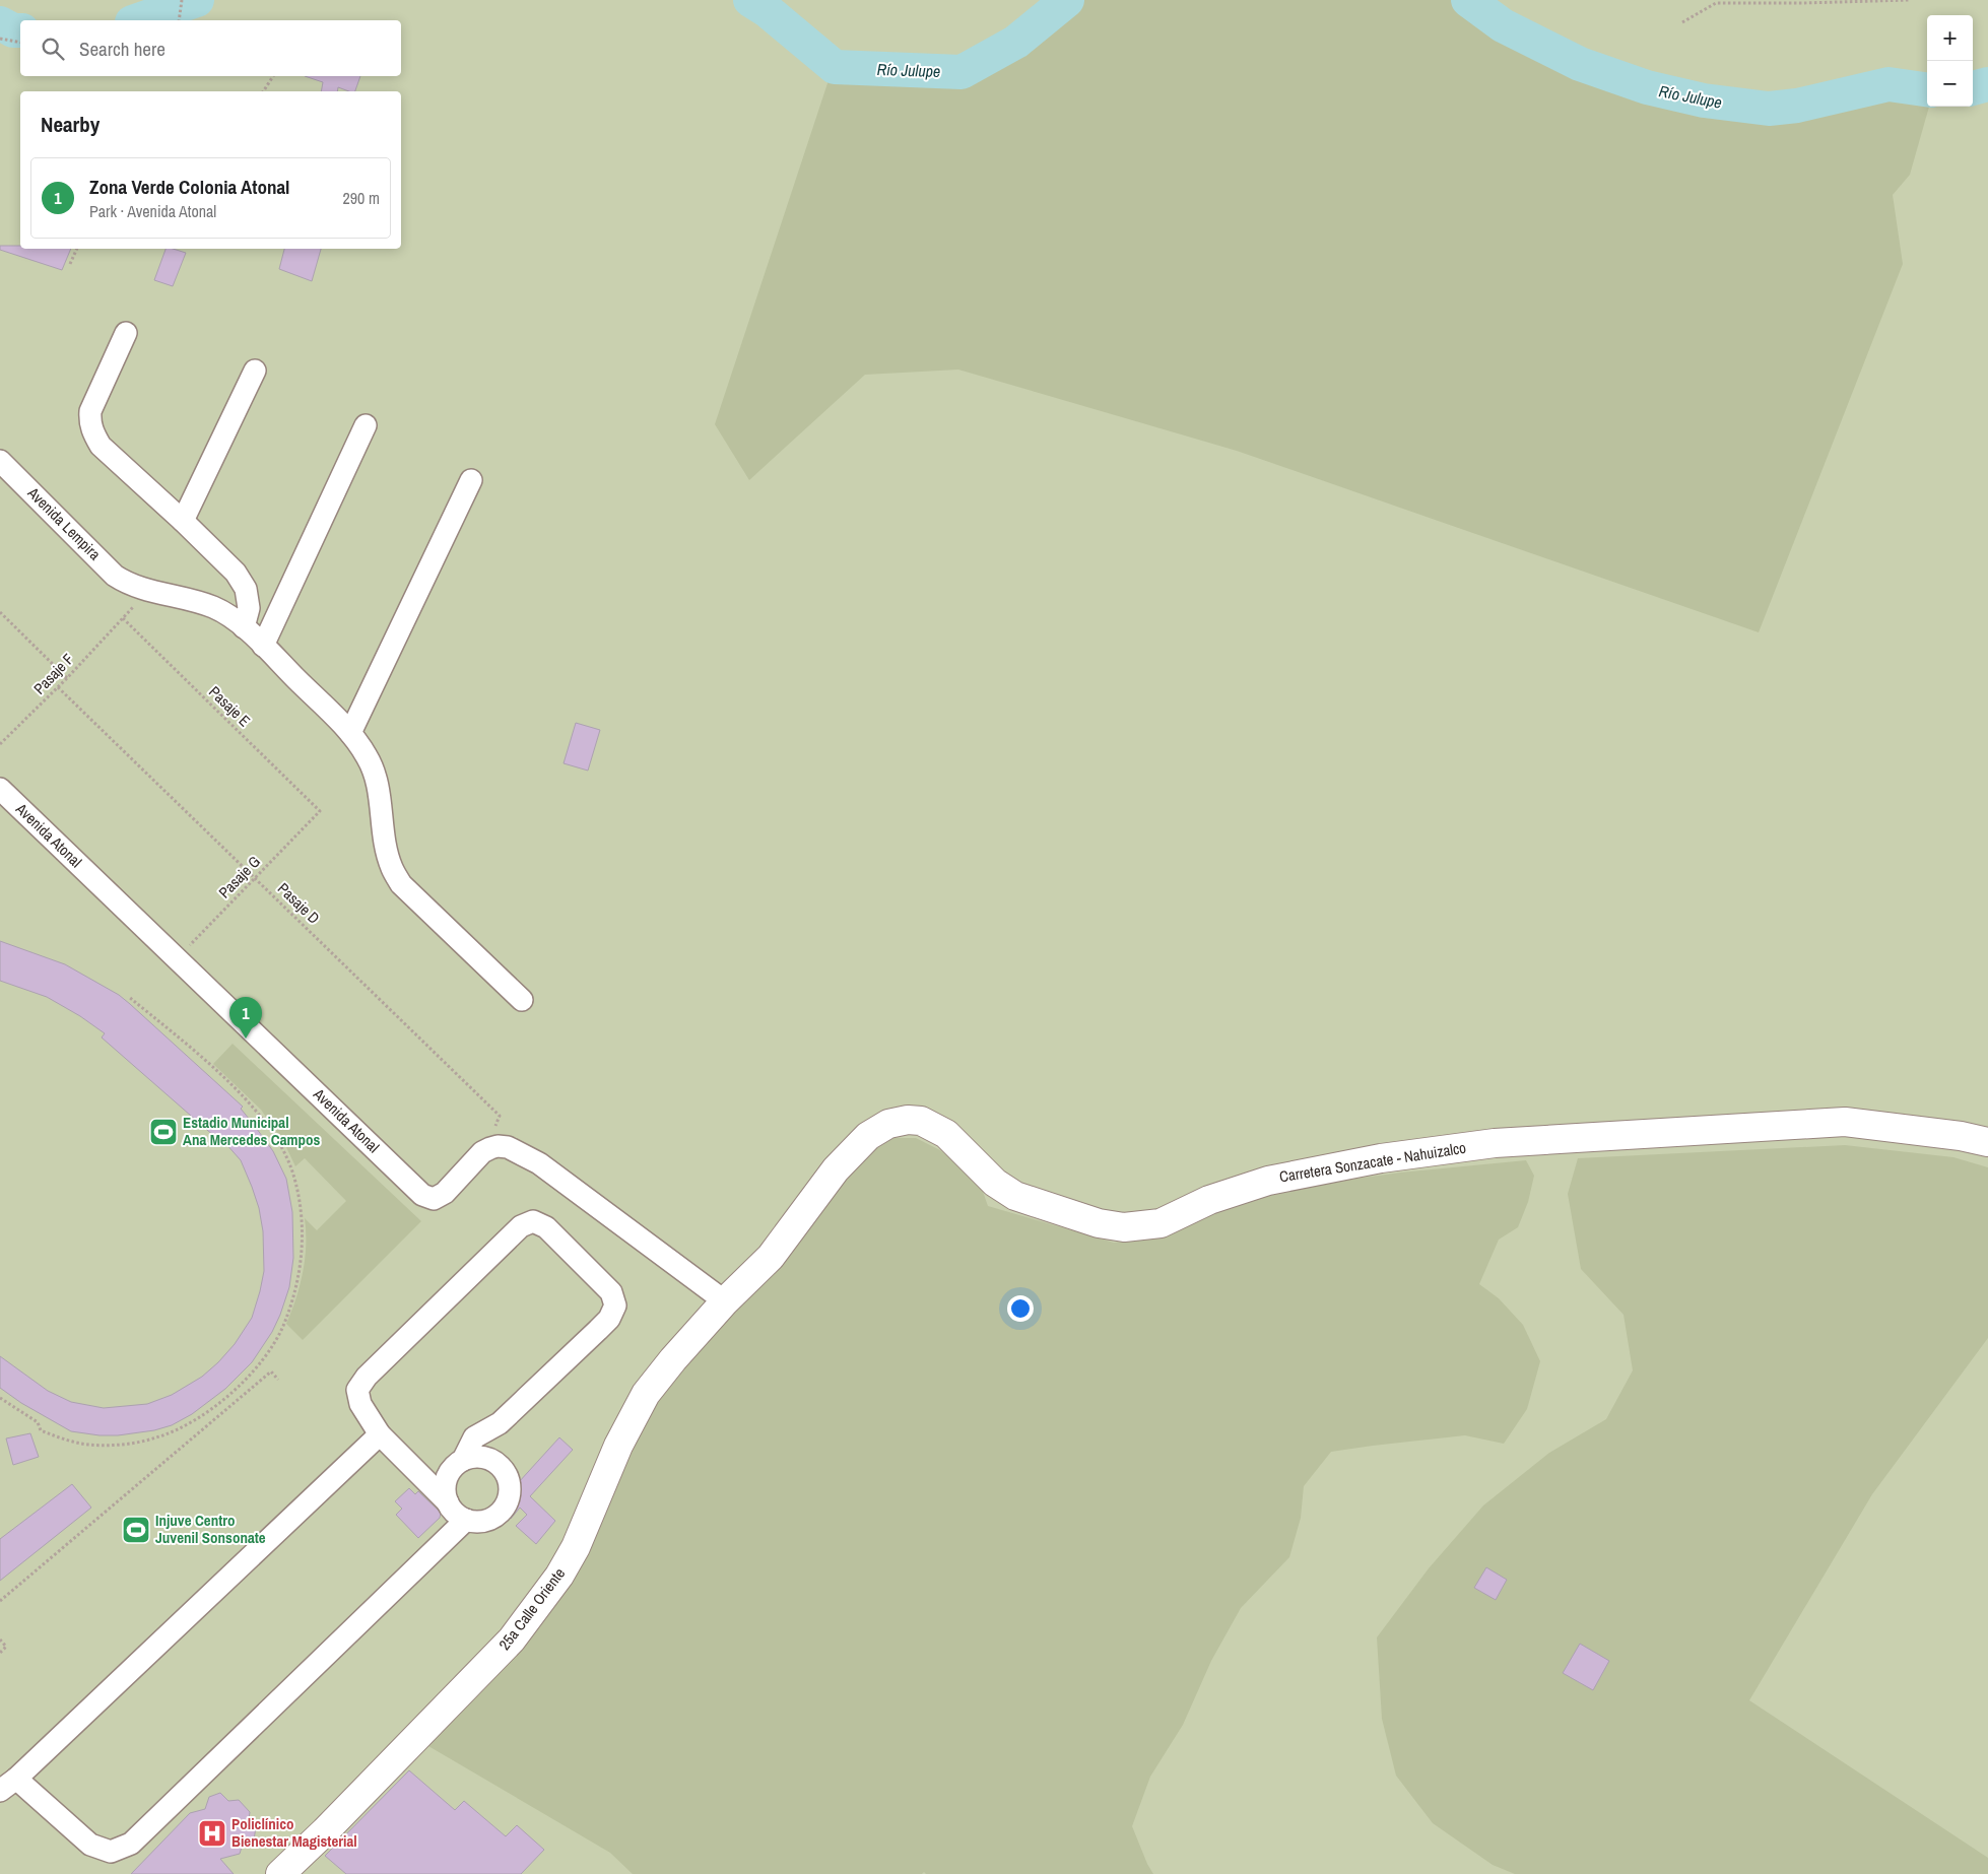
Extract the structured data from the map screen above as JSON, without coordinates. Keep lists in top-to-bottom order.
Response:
{
  "streets": {
    "street": [
      "Avenida Lempira",
      "Avenida Atonal",
      "Carretera Sonzacate - Nahuizalco",
      "25a Calle Oriente"
    ],
    "path": [
      "Pasaje F",
      "Pasaje E",
      "Pasaje G",
      "Pasaje D"
    ]
  },
  "crossings": [
    ["Pasaje F", "Pasaje E"],
    ["Pasaje F", "Pasaje D"],
    ["Pasaje E", "Pasaje G"],
    ["Avenida Atonal", "Pasaje G"],
    ["Avenida Atonal", "Pasaje D"],
    ["Pasaje G", "Pasaje D"],
    ["Carretera Sonzacate - Nahuizalco", "25a Calle Oriente"]
  ],
  "water": ["Río Julupe"],
  "places": {
    "sports": ["Estadio Municipal Ana Mercedes Campos", "Injuve Centro Juvenil Sonsonate"],
    "hospital": ["Policlínico Bienestar Magisterial"]
  },
  "page": {
    "map_buttons": ["+", "−"],
    "search": "Search here",
    "heading": "Nearby",
    "list": [
      {
        "mark": "1",
        "name": "Zona Verde Colonia Atonal",
        "note": "Park · Avenida Atonal",
        "value": "290 m"
      }
    ],
    "pins": "1"
  }
}
